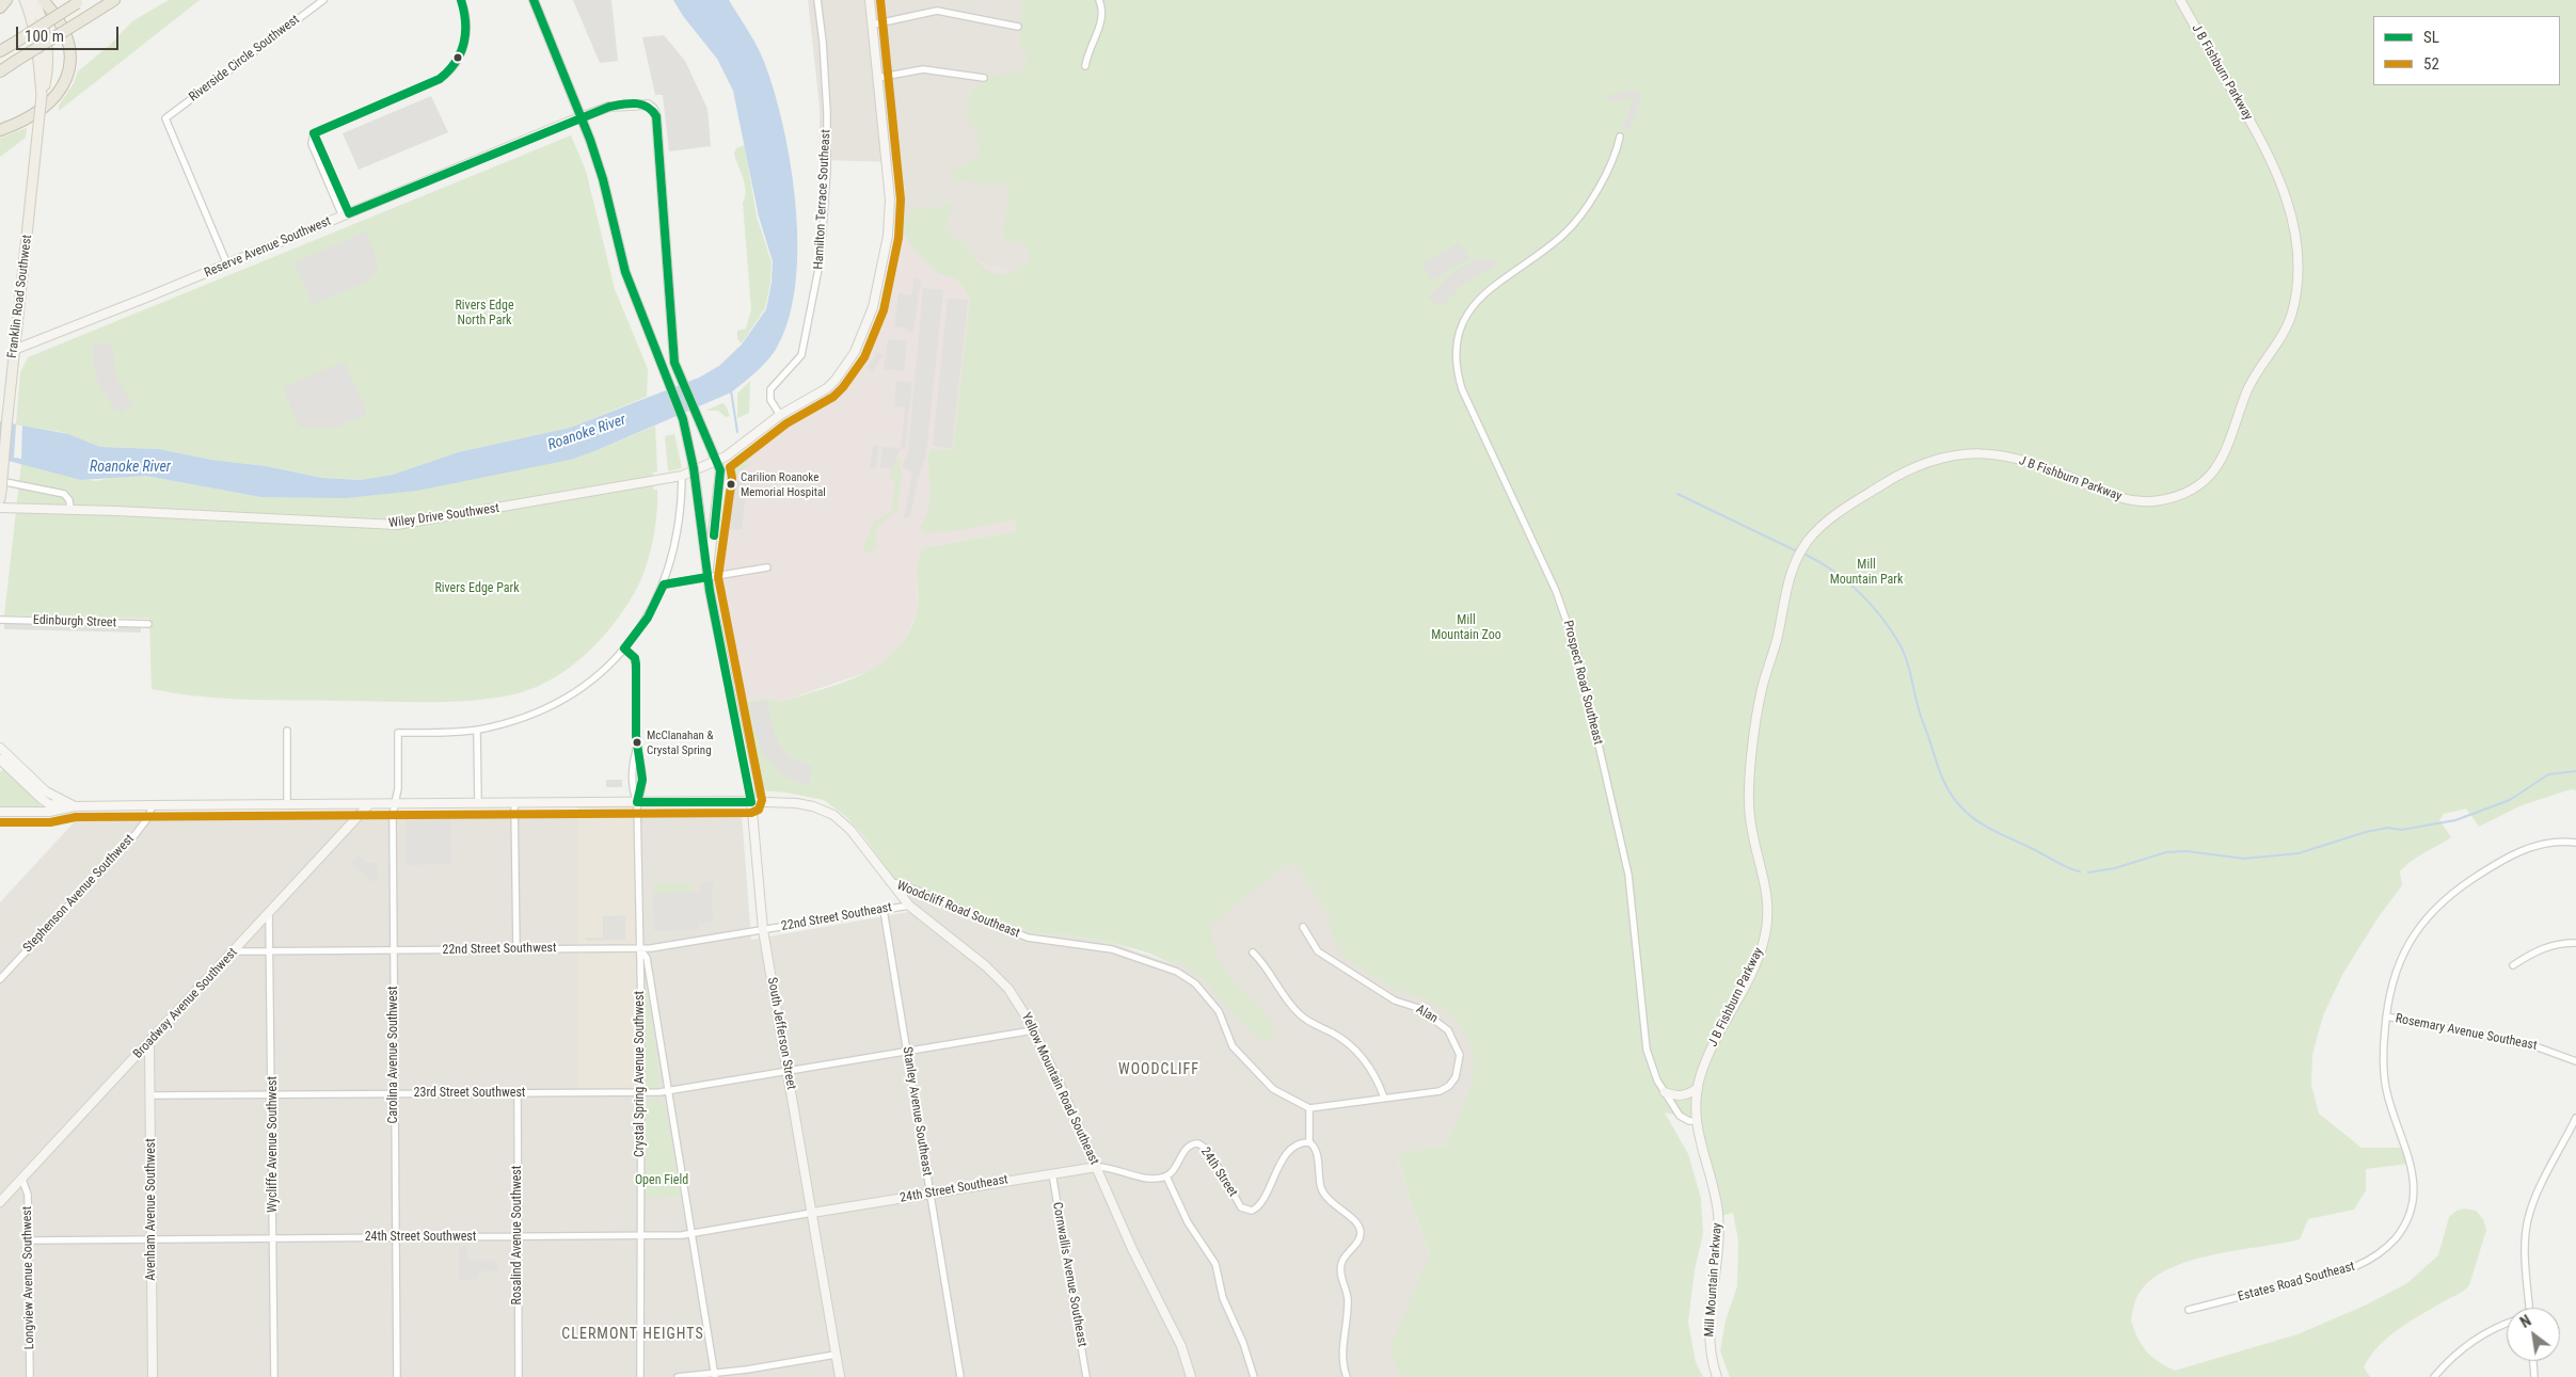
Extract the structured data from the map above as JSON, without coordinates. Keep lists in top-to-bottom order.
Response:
{
  "streets": {
    "main road": ["Franklin Road Southwest"],
    "street": [
      "Riverside Circle Southwest",
      "J B Fishburn Parkway",
      "Hamilton Terrace Southeast",
      "Reserve Avenue Southwest",
      "Wiley Drive Southwest",
      "Edinburgh Street",
      "Prospect Road Southeast",
      "Stephenson Avenue Southwest",
      "Woodcliff Road Southeast",
      "22nd Street Southeast",
      "22nd Street Southwest",
      "Broadway Avenue Southwest",
      "Alan",
      "Rosemary Avenue Southeast",
      "South Jefferson Street",
      "Carolina Avenue Southwest",
      "Crystal Spring Avenue Southwest",
      "Yellow Mountain Road Southeast",
      "23rd Street Southwest",
      "Stanley Avenue Southeast",
      "Wycliffe Avenue Southwest",
      "24th Street",
      "24th Street Southeast",
      "Avenham Avenue Southwest",
      "Rosalind Avenue Southwest",
      "24th Street Southwest",
      "Cornwallis Avenue Southeast",
      "Longview Avenue Southwest",
      "Mill Mountain Parkway",
      "Estates Road Southeast"
    ]
  },
  "crossings": [
    ["Riverside Circle Southwest", "Reserve Avenue Southwest"],
    ["J B Fishburn Parkway", "Prospect Road Southeast"],
    ["J B Fishburn Parkway", "Mill Mountain Parkway"],
    ["Hamilton Terrace Southeast", "Wiley Drive Southwest"],
    ["Reserve Avenue Southwest", "Franklin Road Southwest"],
    ["Reserve Avenue Southwest", "Wiley Drive Southwest"],
    ["Reserve Avenue Southwest", "South Jefferson Street"],
    ["Prospect Road Southeast", "Mill Mountain Parkway"],
    ["Stephenson Avenue Southwest", "Yellow Mountain Road Southeast"],
    ["Woodcliff Road Southeast", "Yellow Mountain Road Southeast"],
    ["22nd Street Southeast", "22nd Street Southwest"],
    ["22nd Street Southeast", "South Jefferson Street"],
    ["22nd Street Southeast", "Yellow Mountain Road Southeast"],
    ["22nd Street Southeast", "Stanley Avenue Southeast"],
    ["22nd Street Southwest", "Broadway Avenue Southwest"],
    ["22nd Street Southwest", "South Jefferson Street"],
    ["22nd Street Southwest", "Carolina Avenue Southwest"],
    ["22nd Street Southwest", "Crystal Spring Avenue Southwest"],
    ["22nd Street Southwest", "Wycliffe Avenue Southwest"],
    ["Broadway Avenue Southwest", "Yellow Mountain Road Southeast"],
    ["Broadway Avenue Southwest", "Wycliffe Avenue Southwest"],
    ["Broadway Avenue Southwest", "Avenham Avenue Southwest"],
    ["Broadway Avenue Southwest", "Longview Avenue Southwest"],
    ["Rosemary Avenue Southeast", "Estates Road Southeast"],
    ["South Jefferson Street", "Yellow Mountain Road Southeast"],
    ["South Jefferson Street", "23rd Street Southwest"],
    ["South Jefferson Street", "24th Street Southeast"],
    ["South Jefferson Street", "24th Street Southwest"],
    ["Carolina Avenue Southwest", "Yellow Mountain Road Southeast"],
    ["Carolina Avenue Southwest", "23rd Street Southwest"],
    ["Carolina Avenue Southwest", "24th Street Southwest"],
    ["Crystal Spring Avenue Southwest", "Yellow Mountain Road Southeast"],
    ["Crystal Spring Avenue Southwest", "23rd Street Southwest"],
    ["Crystal Spring Avenue Southwest", "24th Street Southwest"],
    ["Yellow Mountain Road Southeast", "23rd Street Southwest"],
    ["Yellow Mountain Road Southeast", "24th Street Southeast"],
    ["23rd Street Southwest", "Stanley Avenue Southeast"],
    ["23rd Street Southwest", "Wycliffe Avenue Southwest"],
    ["23rd Street Southwest", "Avenham Avenue Southwest"],
    ["23rd Street Southwest", "Rosalind Avenue Southwest"],
    ["Stanley Avenue Southeast", "24th Street Southeast"],
    ["Wycliffe Avenue Southwest", "24th Street Southwest"],
    ["24th Street Southeast", "24th Street Southwest"],
    ["24th Street Southeast", "Cornwallis Avenue Southeast"],
    ["Avenham Avenue Southwest", "24th Street Southwest"],
    ["Rosalind Avenue Southwest", "24th Street Southwest"],
    ["24th Street Southwest", "Longview Avenue Southwest"]
  ],
  "districts": ["WOODCLIFF", "CLERMONT HEIGHTS"],
  "water": ["Roanoke River"],
  "parks": [
    "Rivers Edge North Park",
    "Mill Mountain Park",
    "Rivers Edge Park",
    "Mill Mountain Zoo",
    "Open Field"
  ],
  "places": ["Carilion Roanoke Memorial Hospital", "McClanahan & Crystal Spring"],
  "lines": ["transit line SL", "transit line 52"],
  "legend": ["SL", "52"],
  "scale_bar": "100 m",
  "north": "top left"
}
